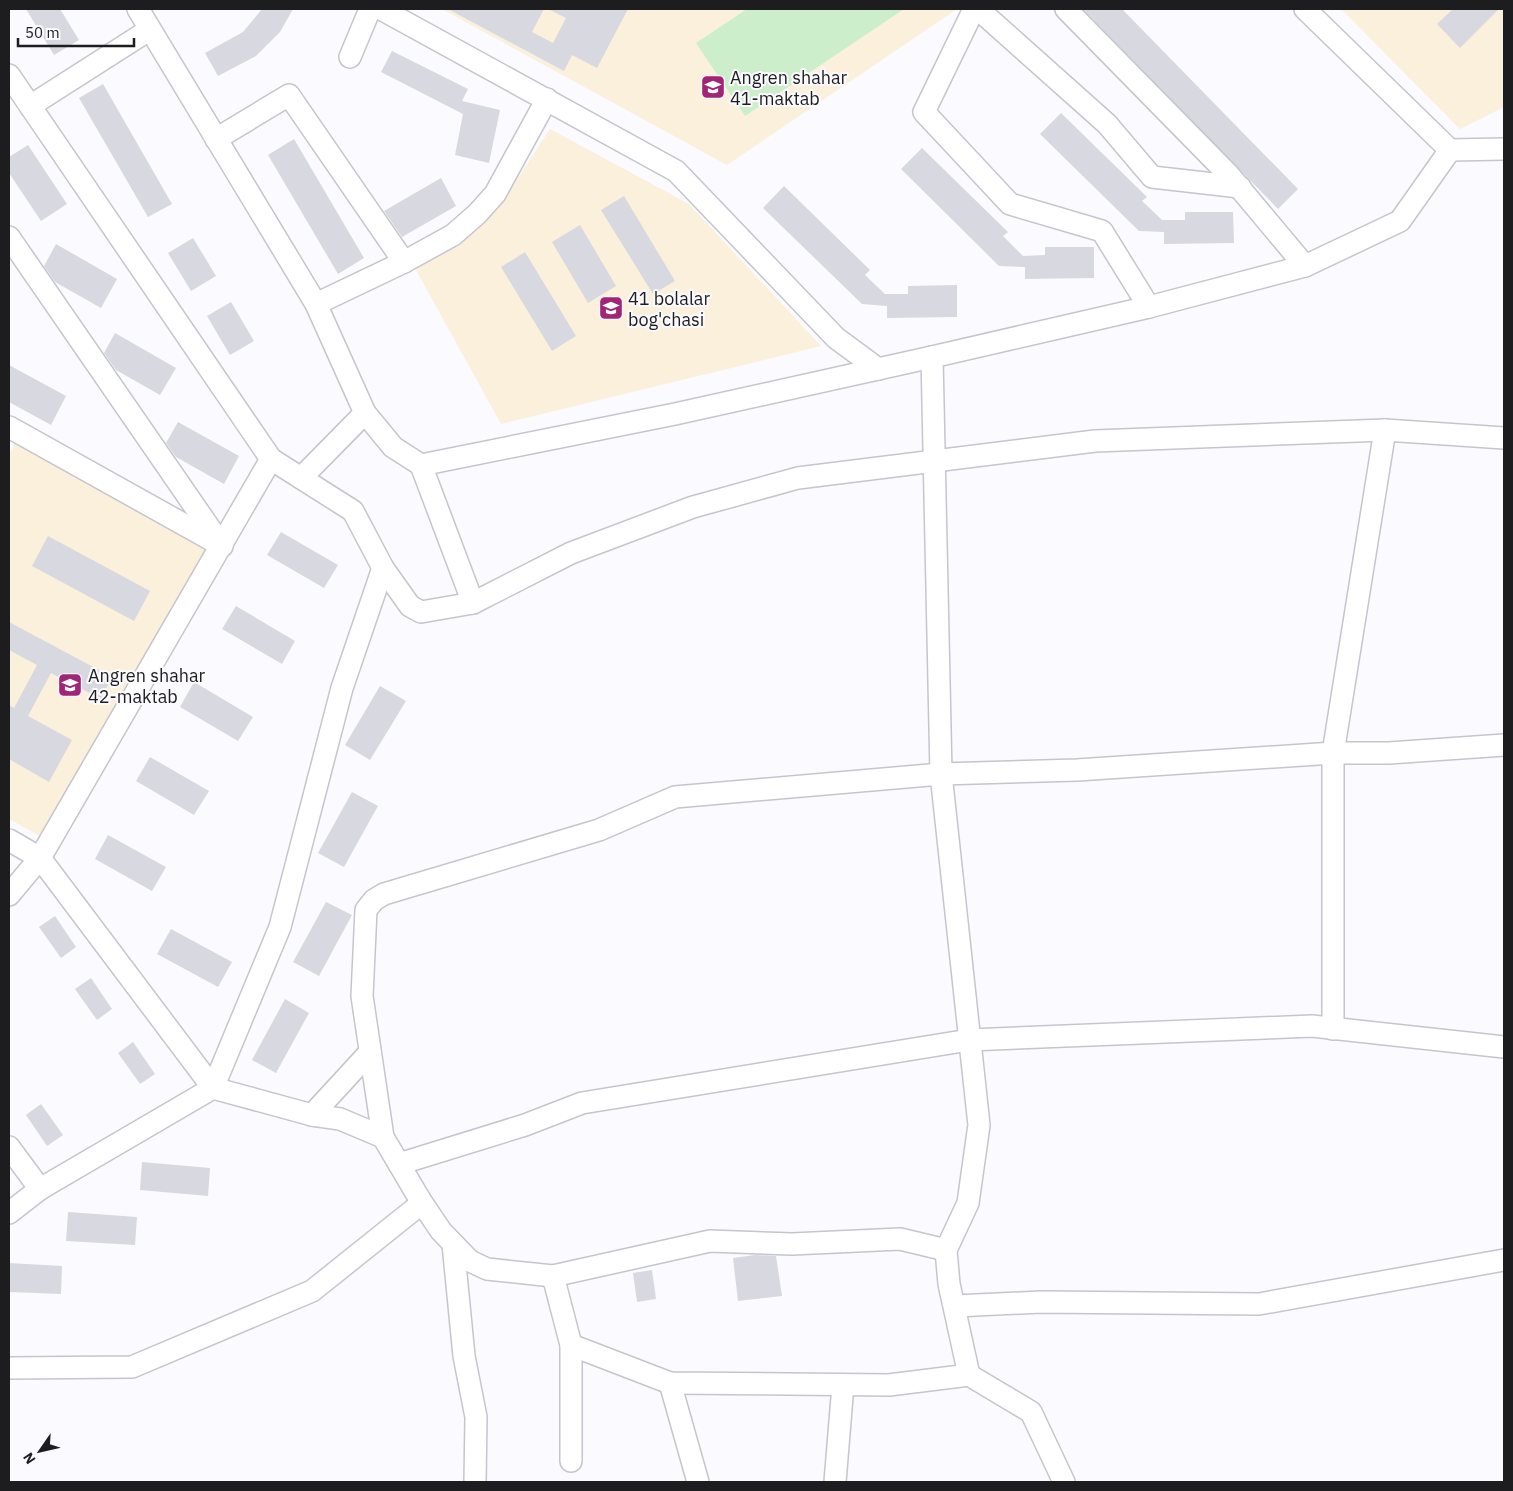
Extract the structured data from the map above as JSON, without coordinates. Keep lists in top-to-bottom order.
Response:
{
  "places": {
    "school or university": ["Angren shahar 41-maktab", "41 bolalar bog'chasi", "Angren shahar 42-maktab"]
  },
  "scale_bar": "50 m",
  "north": "bottom left"
}
